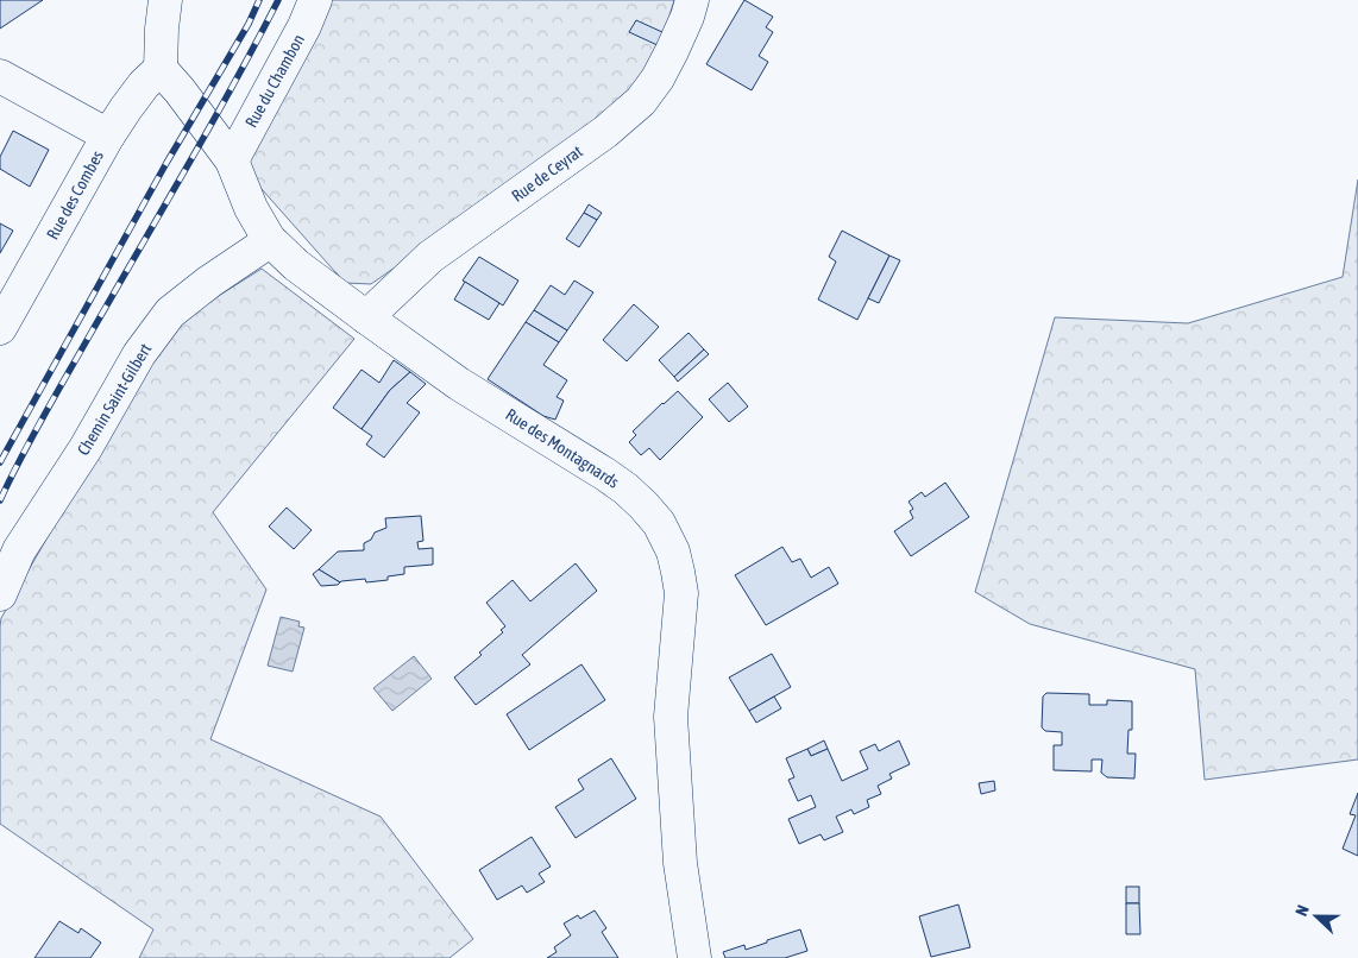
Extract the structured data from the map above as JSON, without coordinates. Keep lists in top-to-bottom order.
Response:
{
  "streets": {
    "street": [
      "Rue du Chambon",
      "Rue de Ceyrat",
      "Rue des Combes",
      "Chemin Saint-Gilbert",
      "Rue des Montagnards"
    ]
  },
  "crossings": [
    ["Rue du Chambon", "Rue des Montagnards"],
    ["Rue de Ceyrat", "Rue des Montagnards"],
    ["Rue des Combes", "Rue des Montagnards"],
    ["Chemin Saint-Gilbert", "Rue des Montagnards"]
  ],
  "north": "left"
}
